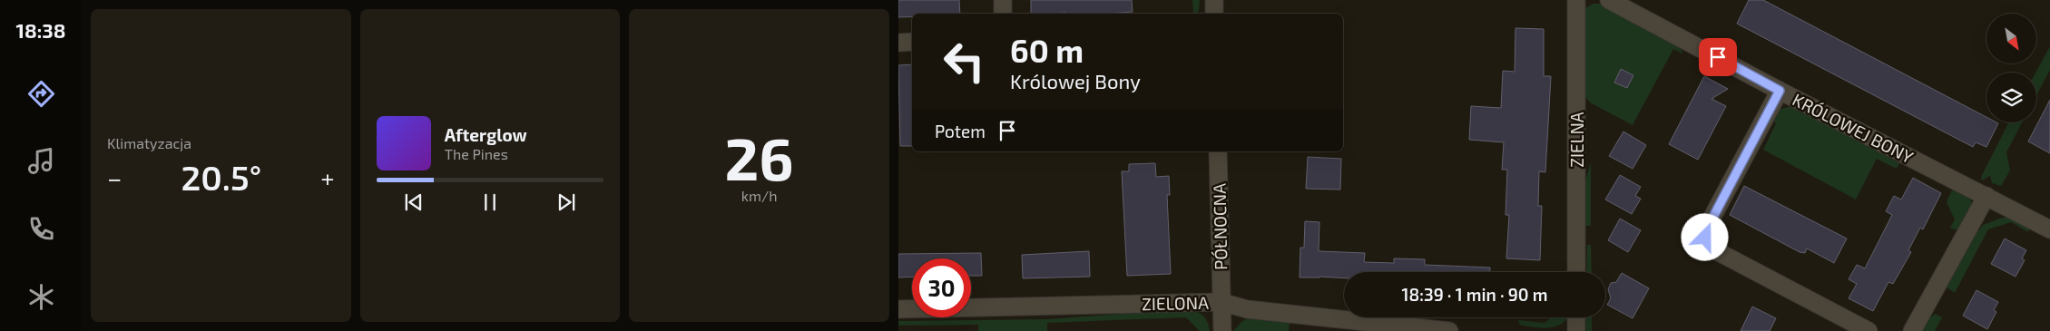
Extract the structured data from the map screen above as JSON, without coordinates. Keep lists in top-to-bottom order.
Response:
{
  "streets": {
    "street": [
      "KRÓLOWEJ BONY",
      "ZIELNA",
      "PÓŁNOCNA",
      "ZIELONA"
    ]
  },
  "crossings": [
    ["PÓŁNOCNA", "ZIELONA"]
  ],
  "north": "bottom right",
  "page": {
    "tabs": "18:38",
    "tile": [
      "Klimatyzacja",
      ["26", "km/h"]
    ],
    "turn": ["60 m", "Królowej Bony"],
    "then": "Potem",
    "song": ["Afterglow", "The Pines"],
    "heat": ["−", "20.5°", "+"],
    "limit": "30",
    "trip": "18:39 · 1 min · 90 m"
  }
}
